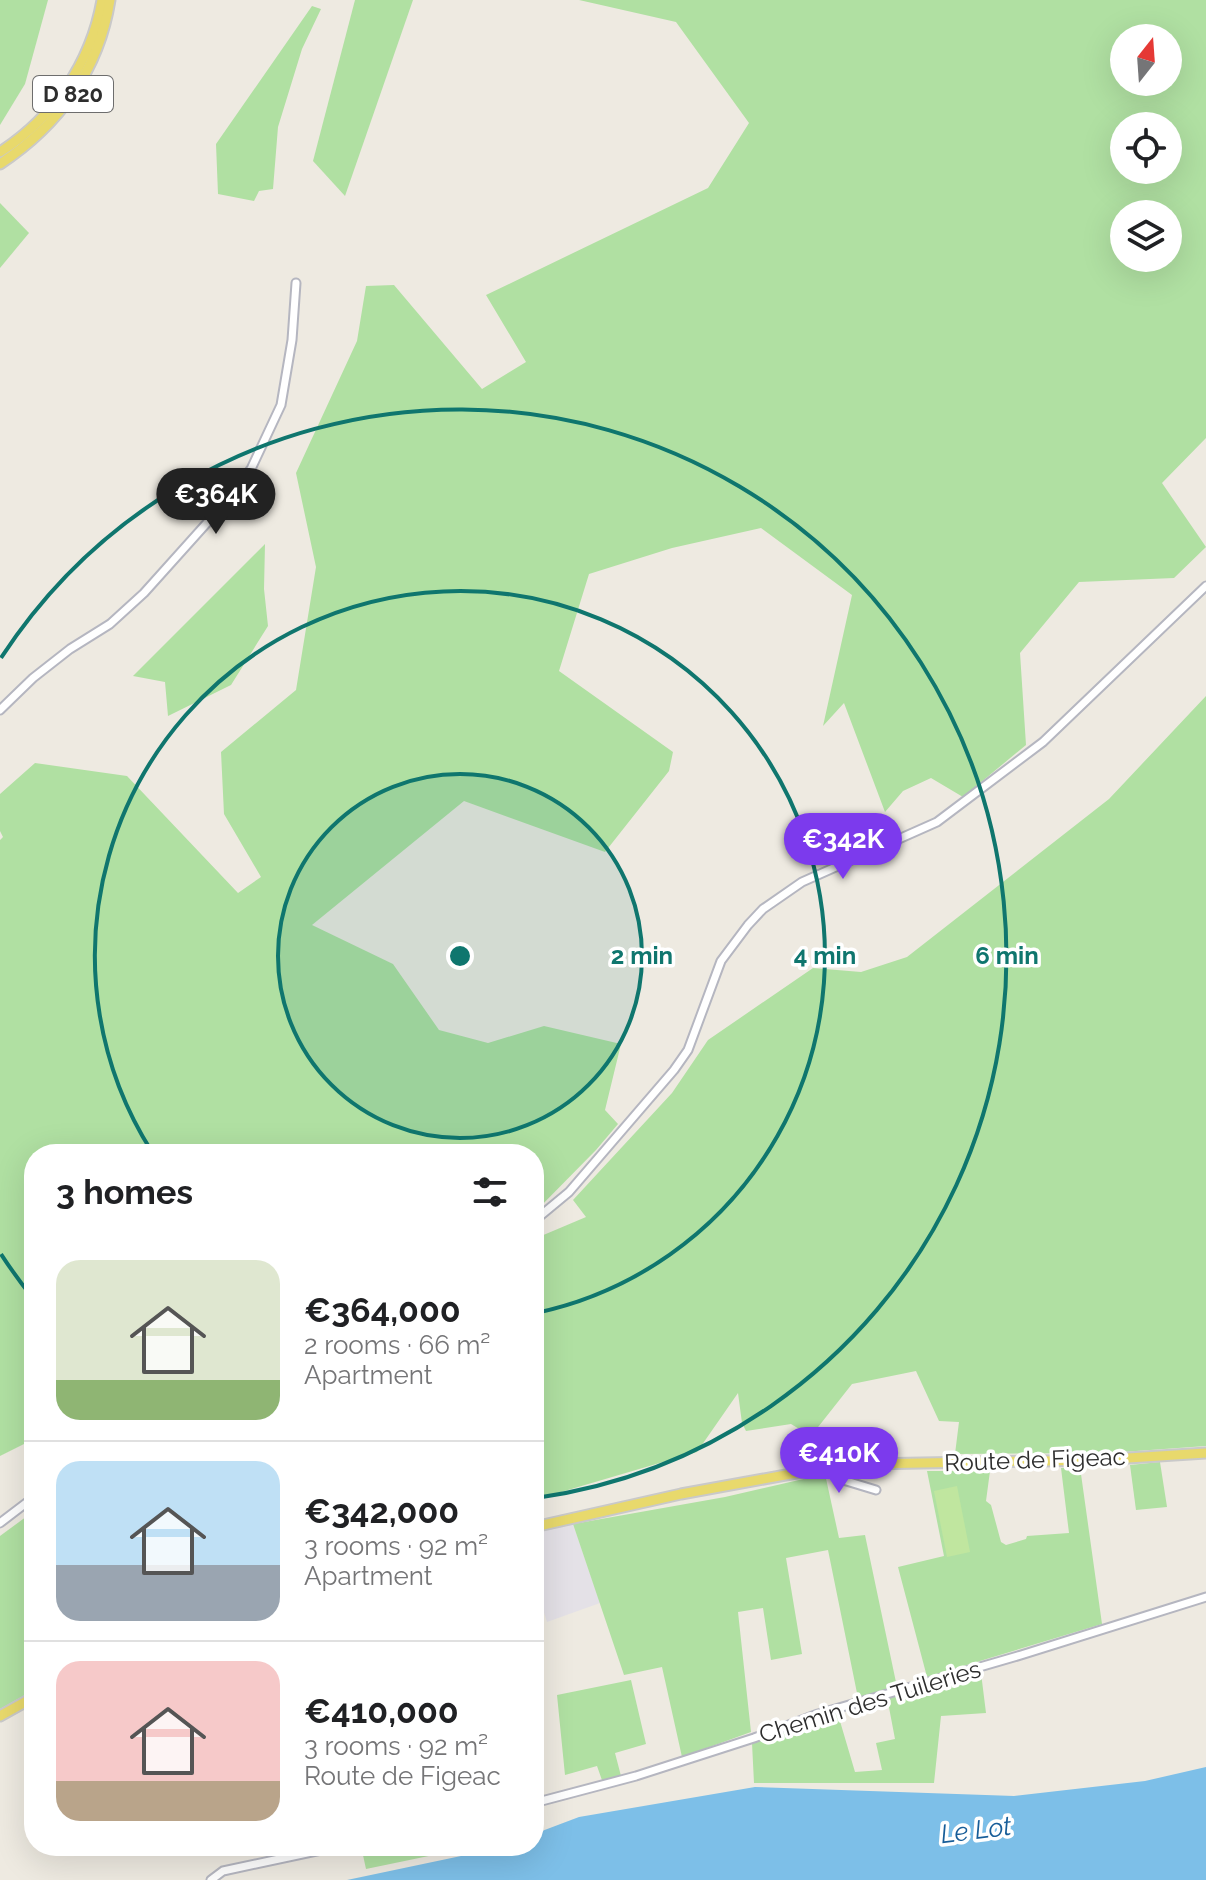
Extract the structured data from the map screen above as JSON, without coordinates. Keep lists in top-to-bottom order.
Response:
{
  "streets": {
    "main road": ["D 820", "Route de Figeac"],
    "street": ["Chemin des Tuileries"]
  },
  "water": ["Le Lot"],
  "north": "top",
  "page": {
    "price": ["€364K", "€342K", "€410K"],
    "heading": "3 homes",
    "list": [
      {
        "name": "€364,000",
        "note": "2 rooms · 66 m² · Apartment"
      },
      {
        "name": "€342,000",
        "note": "3 rooms · 92 m² · Apartment"
      },
      {
        "name": "€410,000",
        "note": "3 rooms · 92 m² · Route de Figeac"
      }
    ]
  },
  "rings": ["2 min", "4 min", "6 min"]
}
